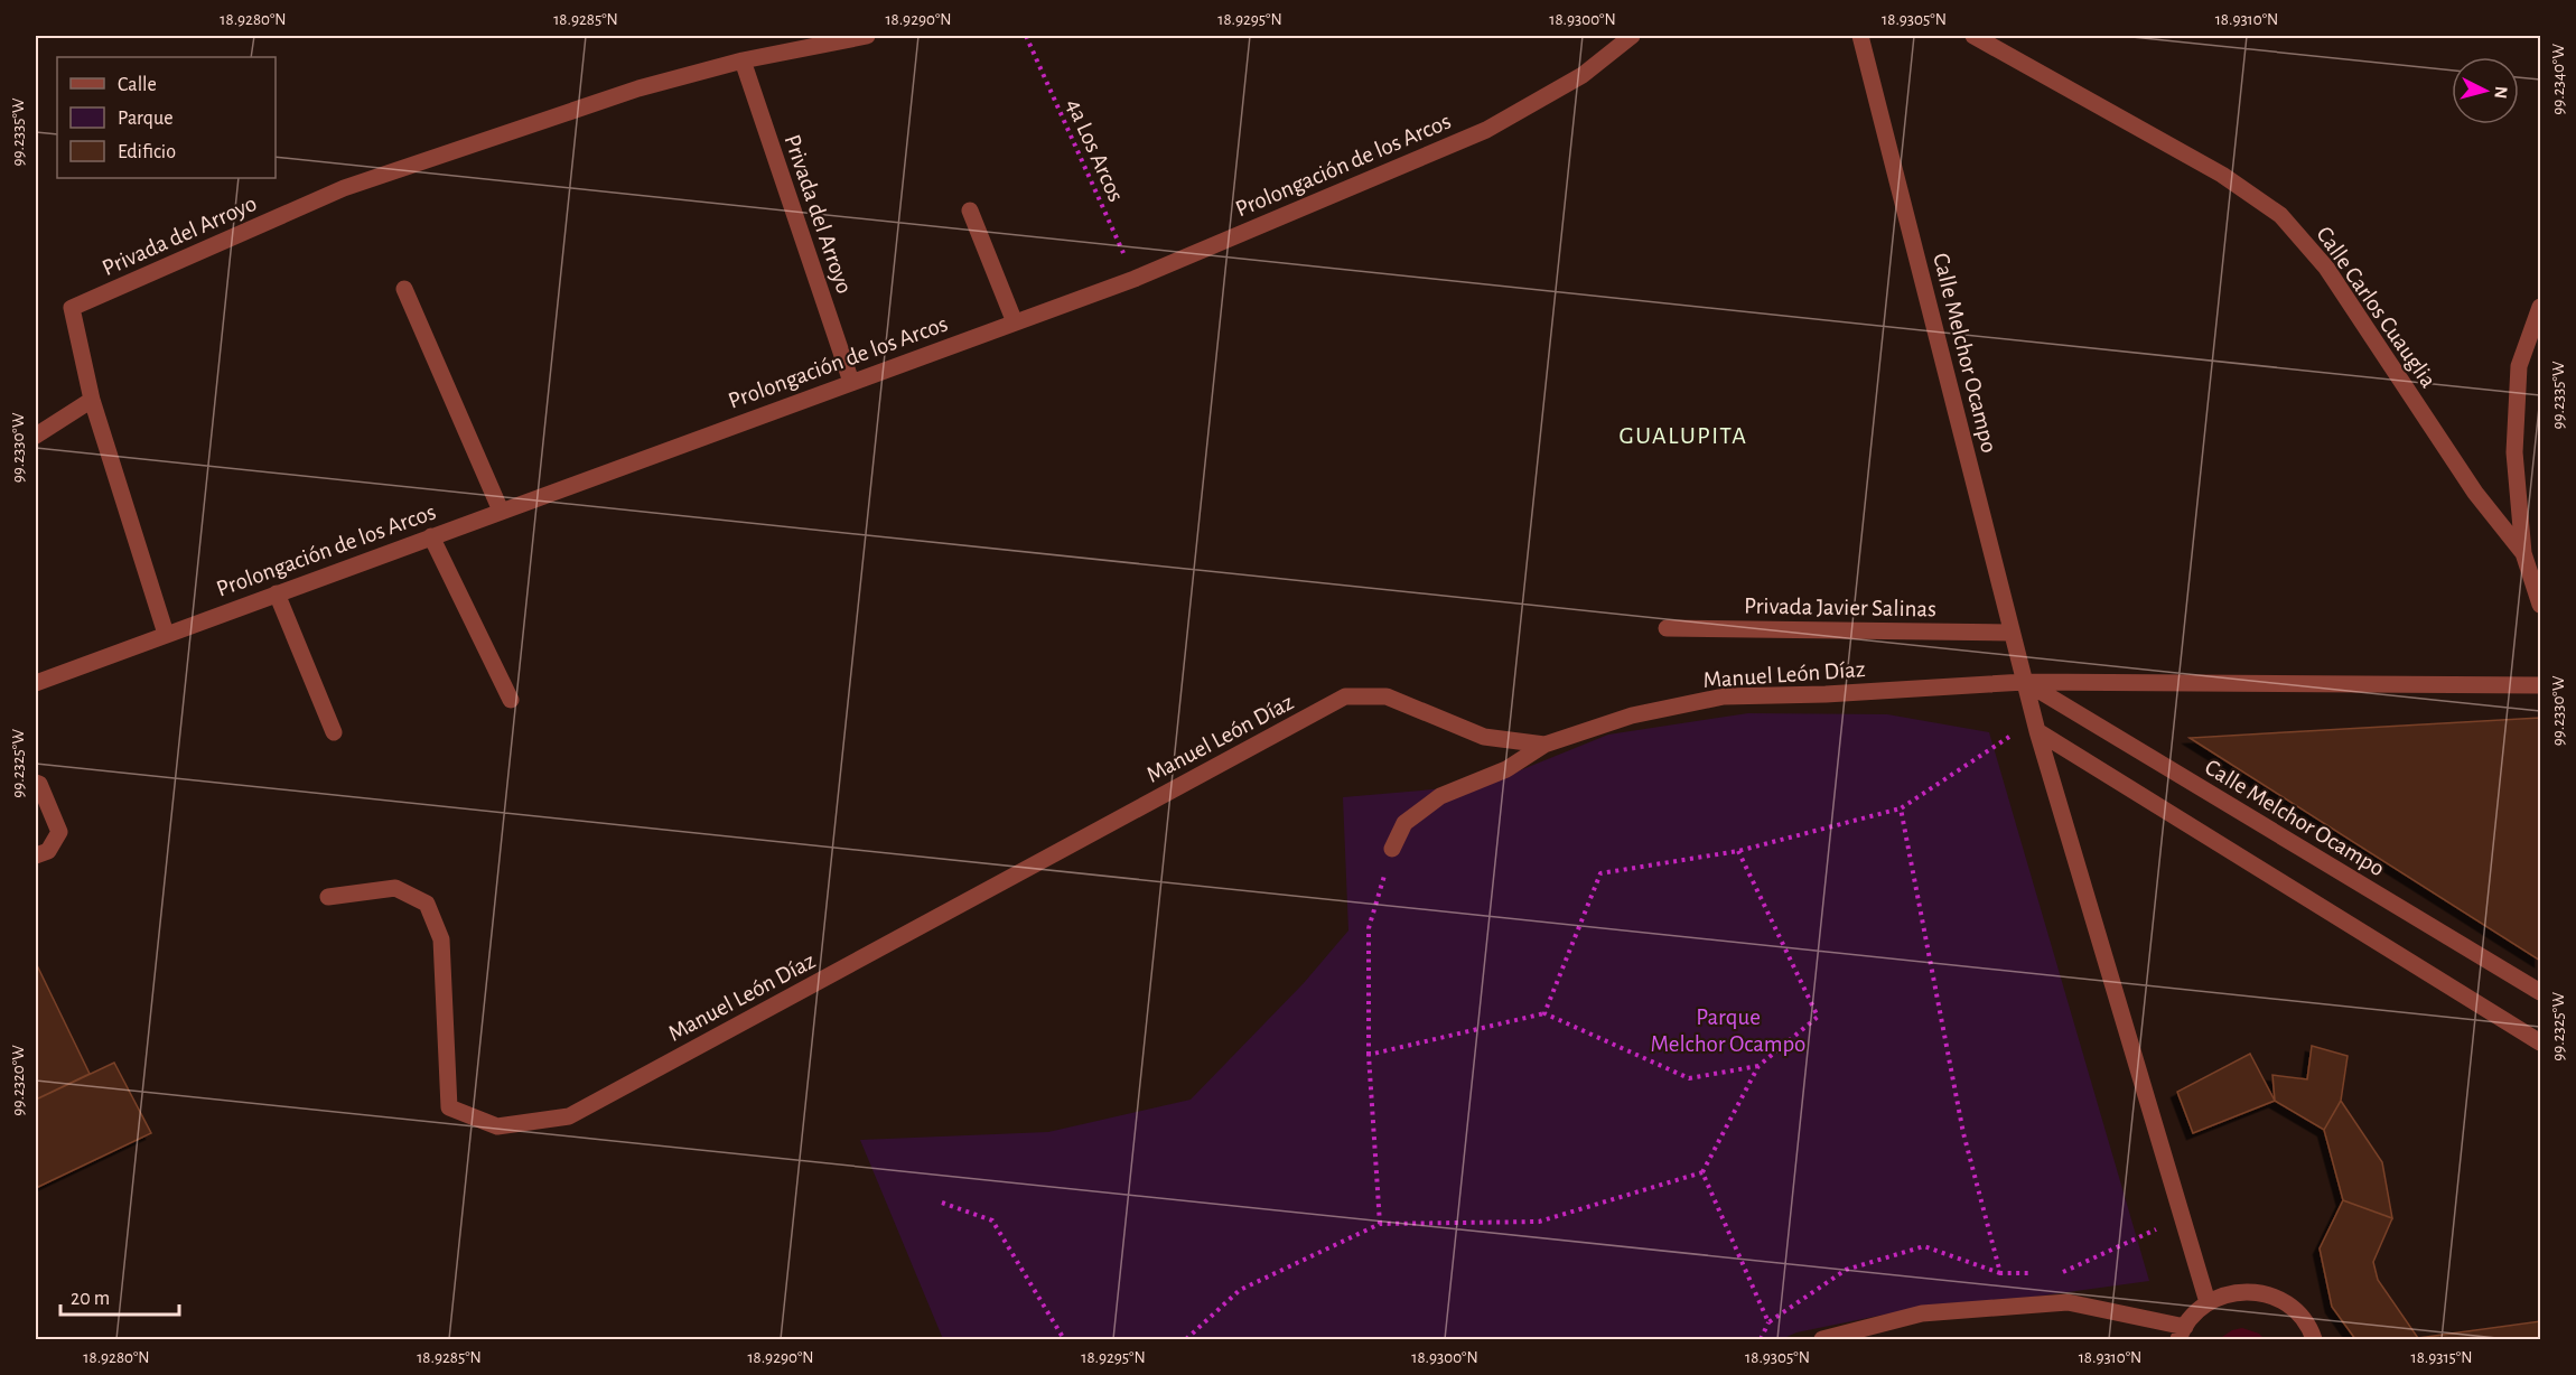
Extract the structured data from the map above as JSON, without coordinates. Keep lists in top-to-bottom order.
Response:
{
  "streets": {
    "street": [
      "Prolongación de los Arcos",
      "Privada del Arroyo",
      "Calle Carlos Cuauglia",
      "Calle Melchor Ocampo",
      "Privada Javier Salinas",
      "Manuel León Díaz"
    ],
    "path": ["4a Los Arcos"]
  },
  "crossings": [
    ["4a Los Arcos", "Prolongación de los Arcos"],
    ["Prolongación de los Arcos", "Privada del Arroyo"],
    ["Calle Melchor Ocampo", "Privada Javier Salinas"],
    ["Calle Melchor Ocampo", "Manuel León Díaz"]
  ],
  "districts": ["GUALUPITA"],
  "parks": ["Parque Melchor Ocampo"],
  "legend": ["Calle", "Parque", "Edificio"],
  "scale_bar": "20 m",
  "north": "right",
  "coordinates": [
    "18.9280°N",
    "18.9285°N",
    "18.9290°N",
    "18.9295°N",
    "18.9300°N",
    "18.9305°N",
    "18.9310°N",
    "99.2340°W",
    "99.2335°W",
    "99.2330°W",
    "99.2325°W",
    "99.2320°W",
    "18.9315°N"
  ]
}
